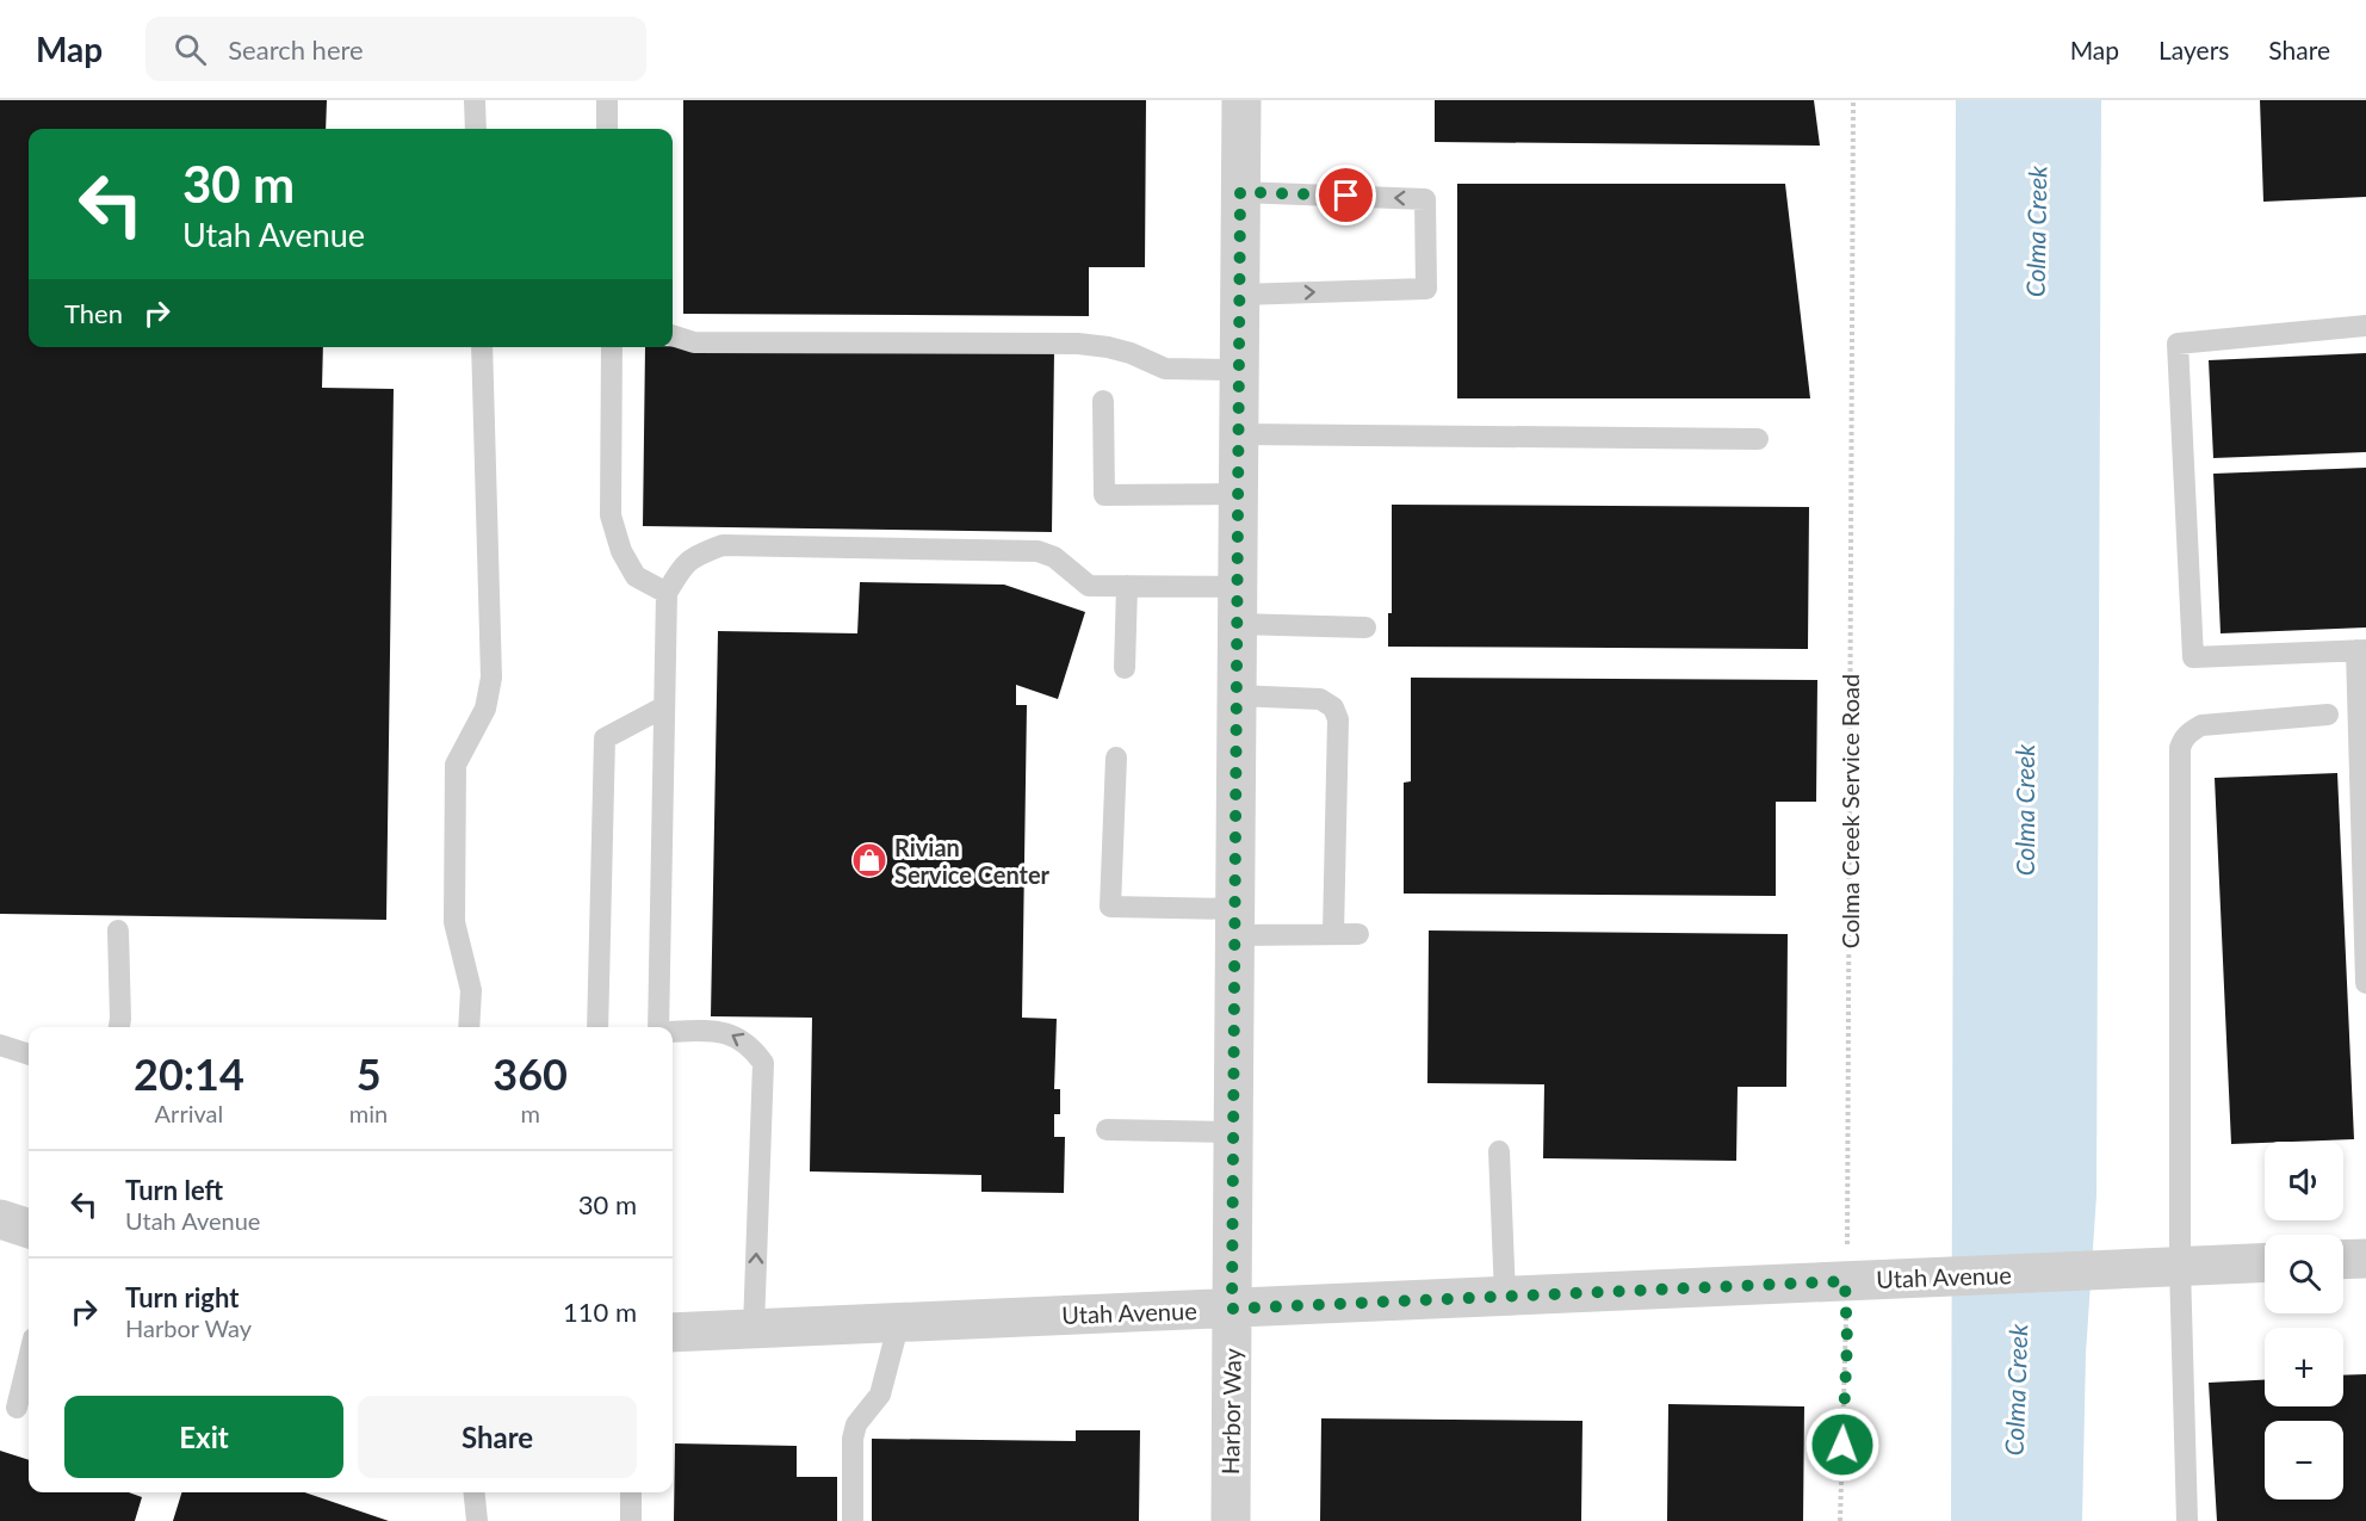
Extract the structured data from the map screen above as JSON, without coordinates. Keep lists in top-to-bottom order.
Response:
{
  "streets": {
    "street": ["Utah Avenue", "Harbor Way"],
    "path": ["Colma Creek Service Road"]
  },
  "crossings": [
    ["Colma Creek Service Road", "Utah Avenue"],
    ["Utah Avenue", "Harbor Way"]
  ],
  "water": ["Colma Creek"],
  "places": {
    "shop": ["Rivian Service Center"]
  },
  "page": {
    "header": "Map",
    "search": "Search here",
    "nav": ["Map", "Layers", "Share"],
    "turn": ["30 m", "Utah Avenue"],
    "then": "Then",
    "eta": [
      "20:14",
      "Arrival",
      "5",
      "min",
      "360",
      "m"
    ],
    "map_buttons": ["+", "−"],
    "list": [
      {
        "name": "Turn left",
        "note": "Utah Avenue",
        "value": "30 m"
      },
      {
        "name": "Turn right",
        "note": "Harbor Way",
        "value": "110 m"
      }
    ],
    "buttons": ["Exit", "Share"]
  }
}
